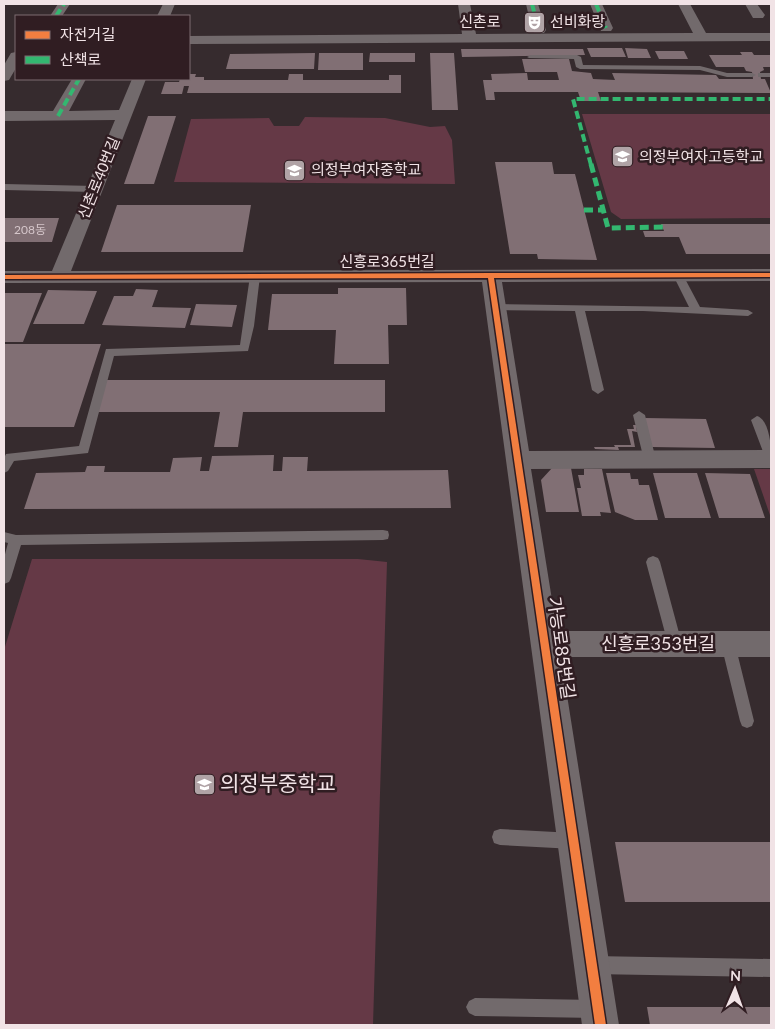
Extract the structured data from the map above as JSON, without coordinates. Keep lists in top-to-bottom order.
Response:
{
  "streets": {
    "street": [
      "신촌로",
      "신촌로40번길",
      "신흥로365번길",
      "신흥로353번길",
      "가능로85번길"
    ]
  },
  "crossings": [
    ["신촌로40번길", "신흥로365번길"],
    ["신흥로365번길", "가능로85번길"],
    ["신흥로353번길", "가능로85번길"]
  ],
  "places": {
    "theatre": ["선비화랑"],
    "school or university": ["의정부여자고등학교", "의정부여자중학교", "의정부중학교"]
  },
  "house_numbers": ["208동"],
  "legend": ["자전거길", "산책로"],
  "north": "top"
}
